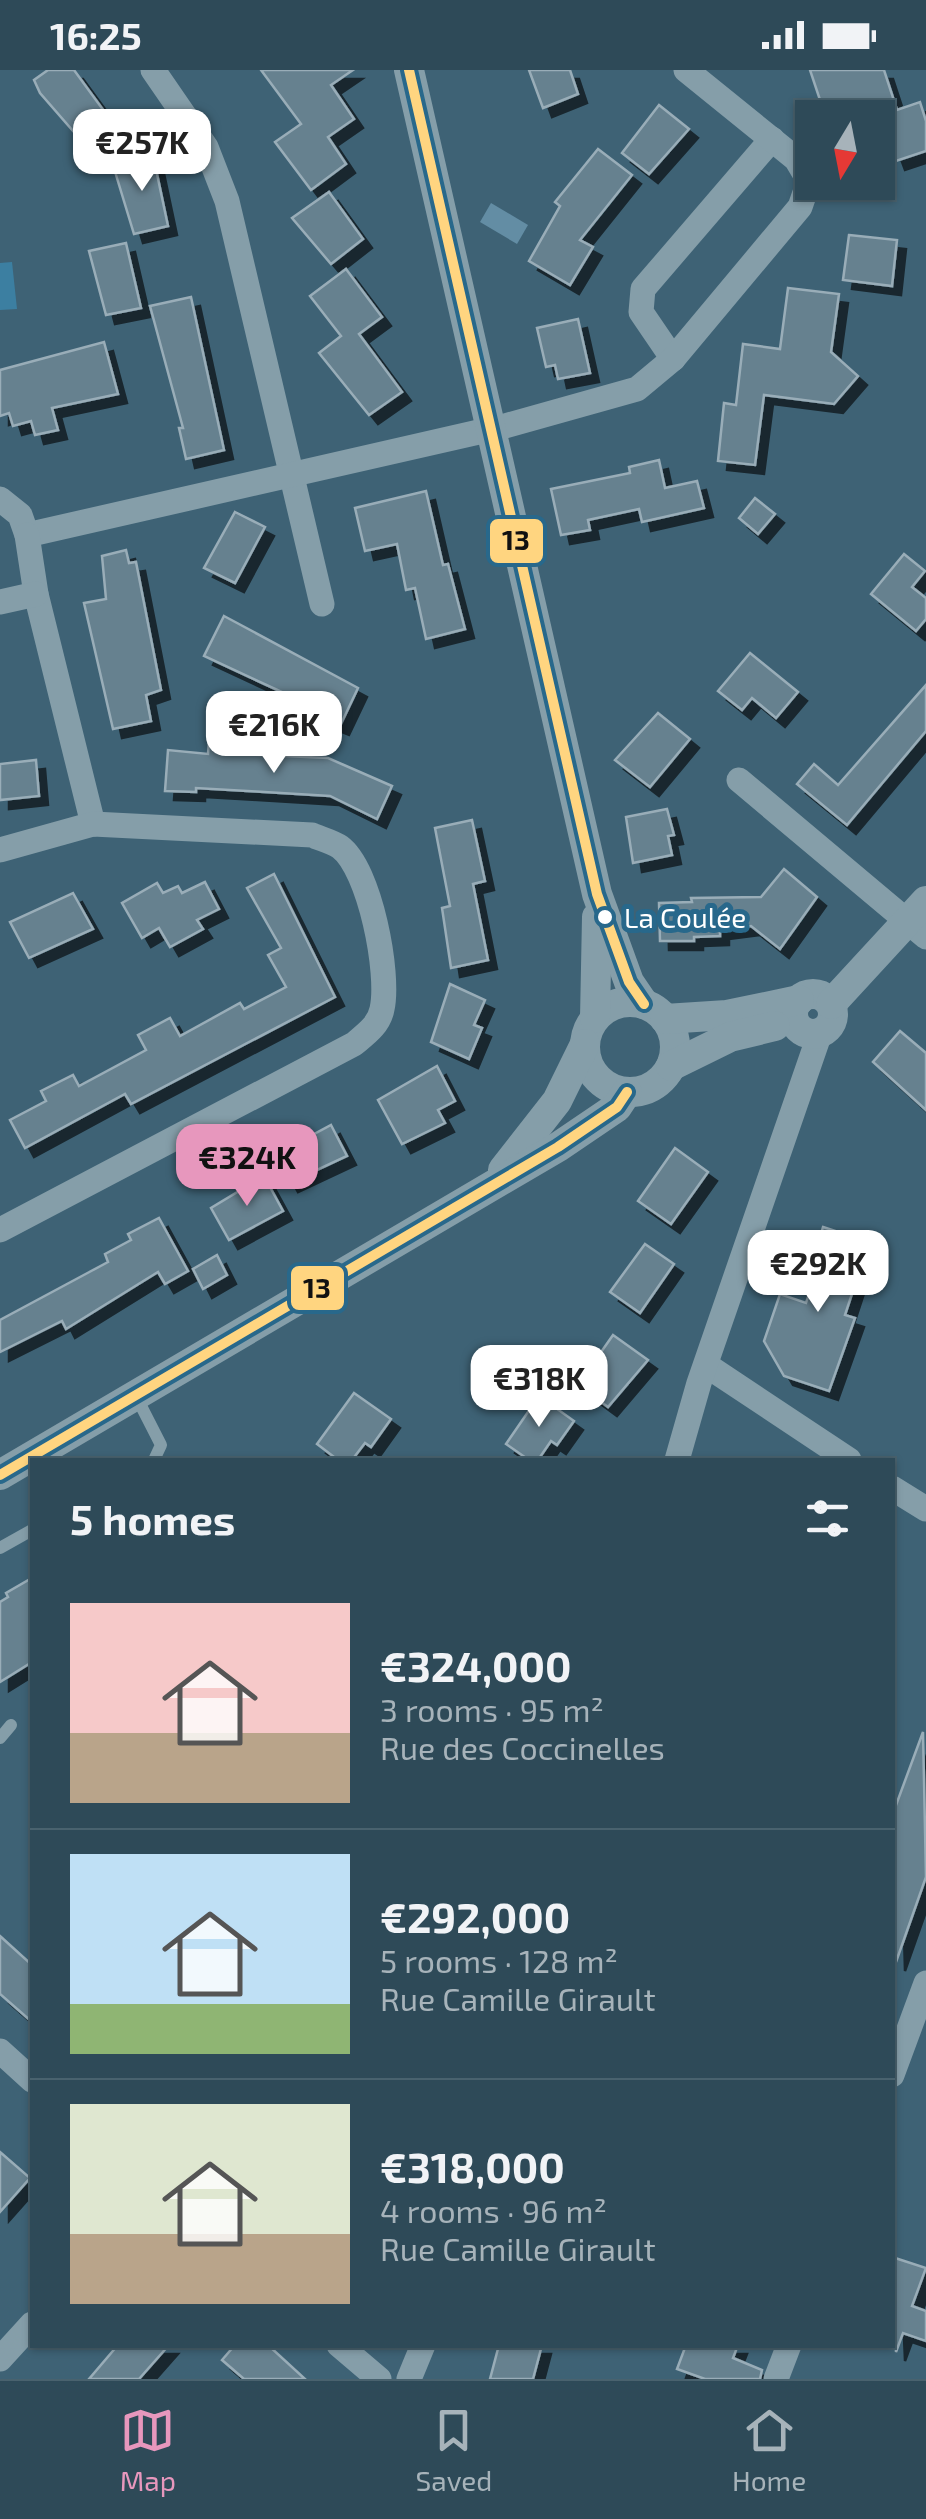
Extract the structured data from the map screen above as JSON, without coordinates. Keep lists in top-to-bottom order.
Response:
{
  "places": ["La Coulée"],
  "lines": ["transit line 13"],
  "north": "bottom",
  "page": {
    "status": "16:25",
    "price": [
      "€257K",
      "€216K",
      "€324K",
      "€292K",
      "€318K"
    ],
    "heading": "5 homes",
    "list": [
      {
        "name": "€324,000",
        "note": "3 rooms · 95 m² · Rue des Coccinelles"
      },
      {
        "name": "€292,000",
        "note": "5 rooms · 128 m² · Rue Camille Girault"
      },
      {
        "name": "€318,000",
        "note": "4 rooms · 96 m² · Rue Camille Girault"
      }
    ],
    "tabs": ["Map", "Saved", "Home"]
  }
}
